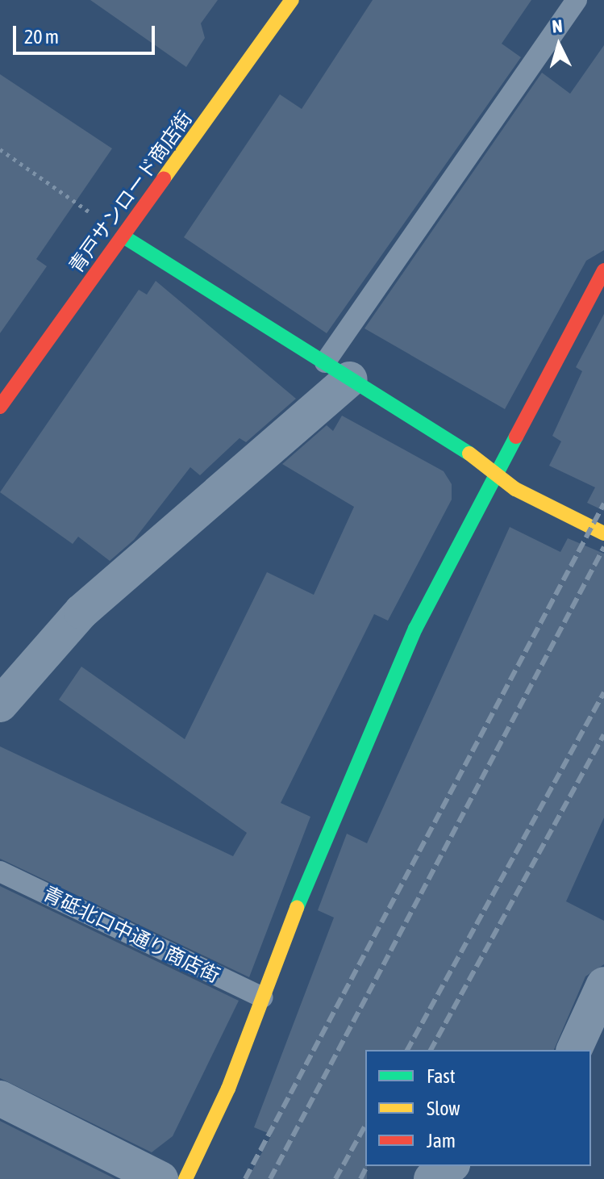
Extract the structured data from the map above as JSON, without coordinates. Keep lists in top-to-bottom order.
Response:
{
  "streets": {
    "street": ["青戸サンロード商店街"],
    "lane": ["青砥北口中通り商店街"]
  },
  "legend": ["Fast", "Slow", "Jam"],
  "scale_bar": "20 m",
  "north": "top"
}
